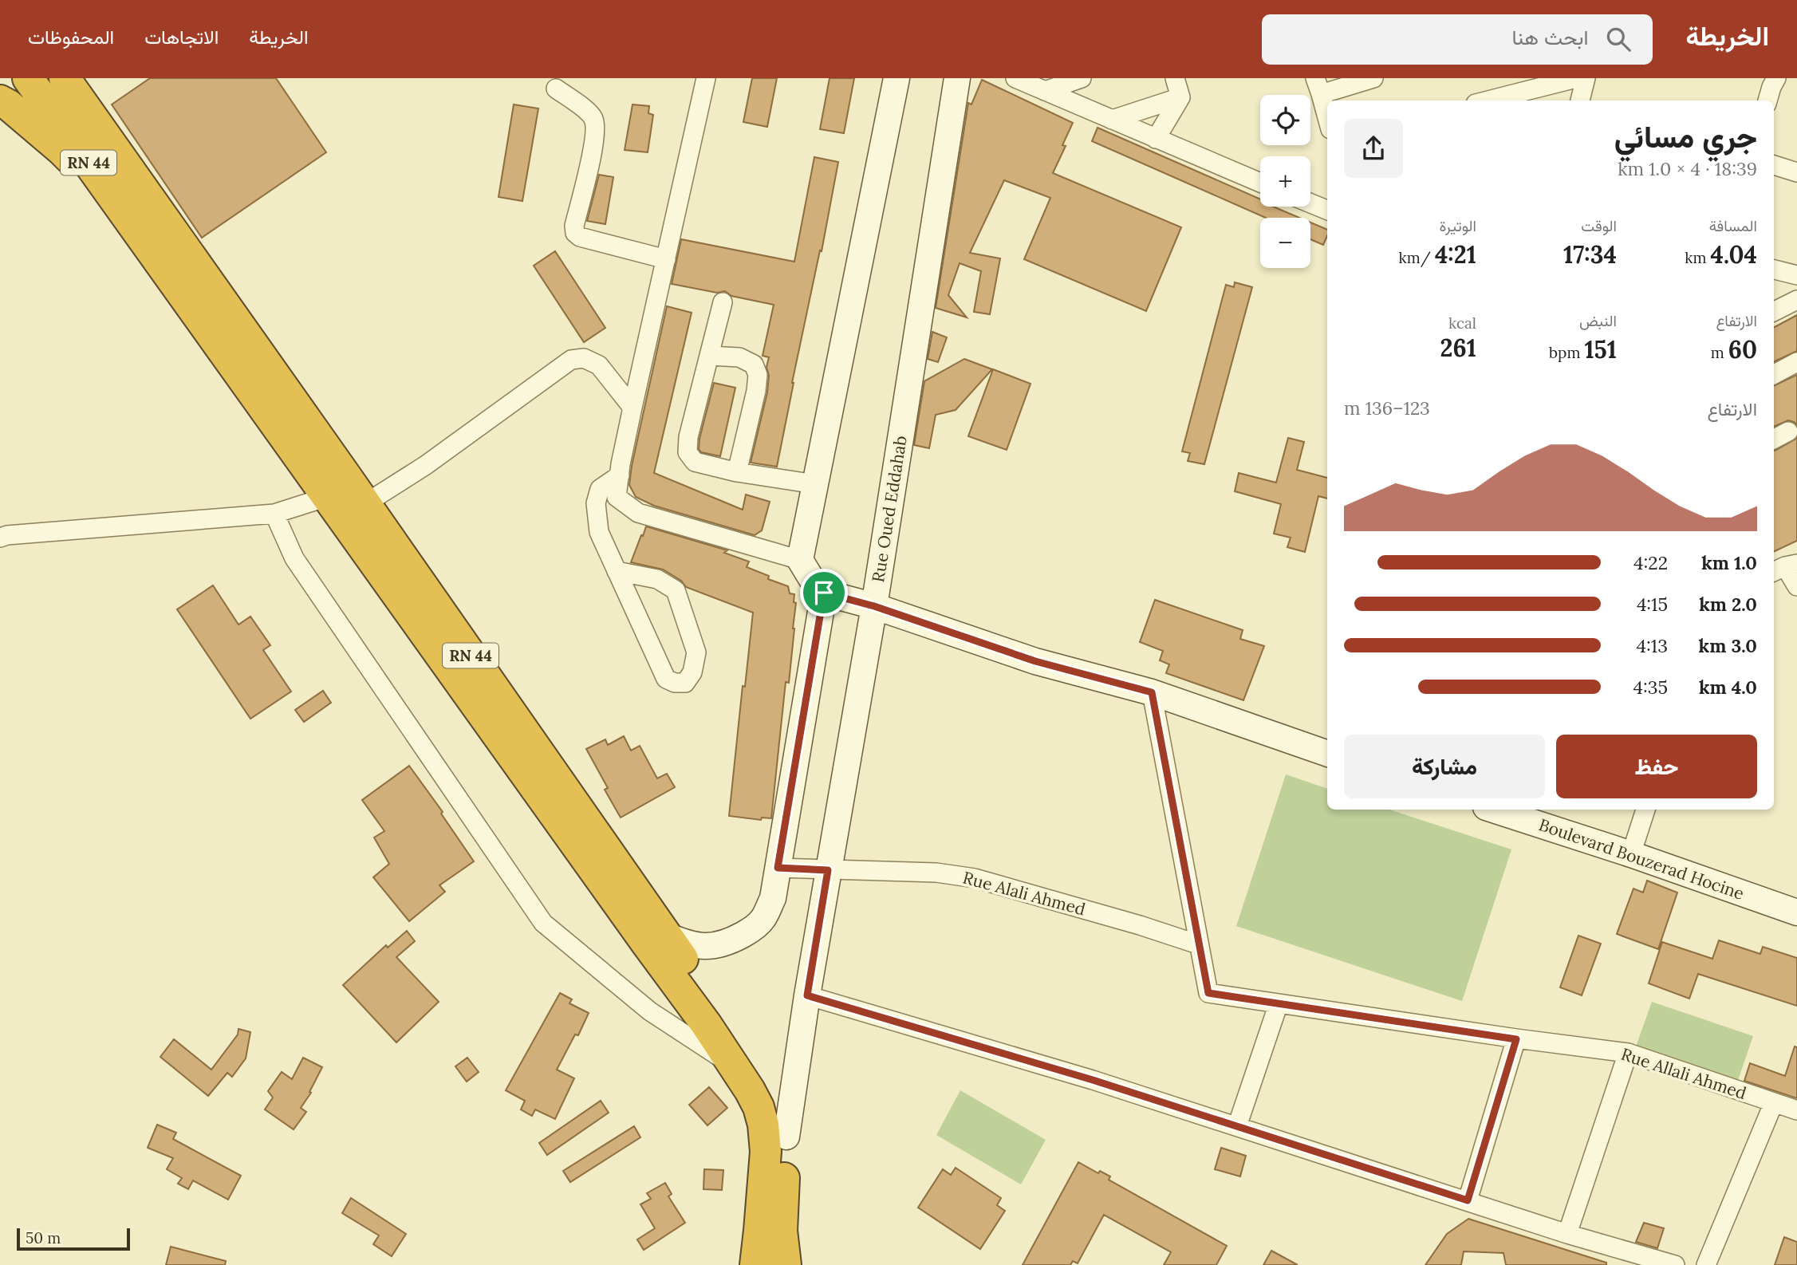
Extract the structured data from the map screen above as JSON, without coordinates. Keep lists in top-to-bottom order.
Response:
{
  "streets": {
    "highway": ["RN 44"],
    "main road": ["Rue Oued Eddahab", "Boulevard Bouzerad Hocine"],
    "street": ["Rue Alali Ahmed", "Rue Allali Ahmed"]
  },
  "crossings": [
    ["RN 44", "Rue Oued Eddahab"],
    ["Rue Oued Eddahab", "Rue Alali Ahmed"],
    ["Rue Alali Ahmed", "Rue Allali Ahmed"]
  ],
  "scale_bar": "50 m",
  "page": {
    "header": "الخريطة",
    "search": "ابحث هنا",
    "nav": ["الخريطة", "الاتجاهات", "المحفوظات"],
    "map_buttons": ["+", "−"],
    "heading": ["جري مسائي", "18:39 · 4 × 1.0 km"],
    "stats": [
      ["المسافة", "4.04 km"],
      ["الوقت", "17:34"],
      ["الوتيرة", "4:21 /km"],
      ["الارتفاع", "60 m"],
      ["النبض", "151 bpm"],
      ["kcal", "261"]
    ],
    "chart": ["الارتفاع", "123–136 m"],
    "list": [
      {
        "name": "1.0 km",
        "note": "4:22"
      },
      {
        "name": "2.0 km",
        "note": "4:15"
      },
      {
        "name": "3.0 km",
        "note": "4:13"
      },
      {
        "name": "4.0 km",
        "note": "4:35"
      }
    ],
    "buttons": ["حفظ", "مشاركة"],
    "scale": "50 m"
  }
}
